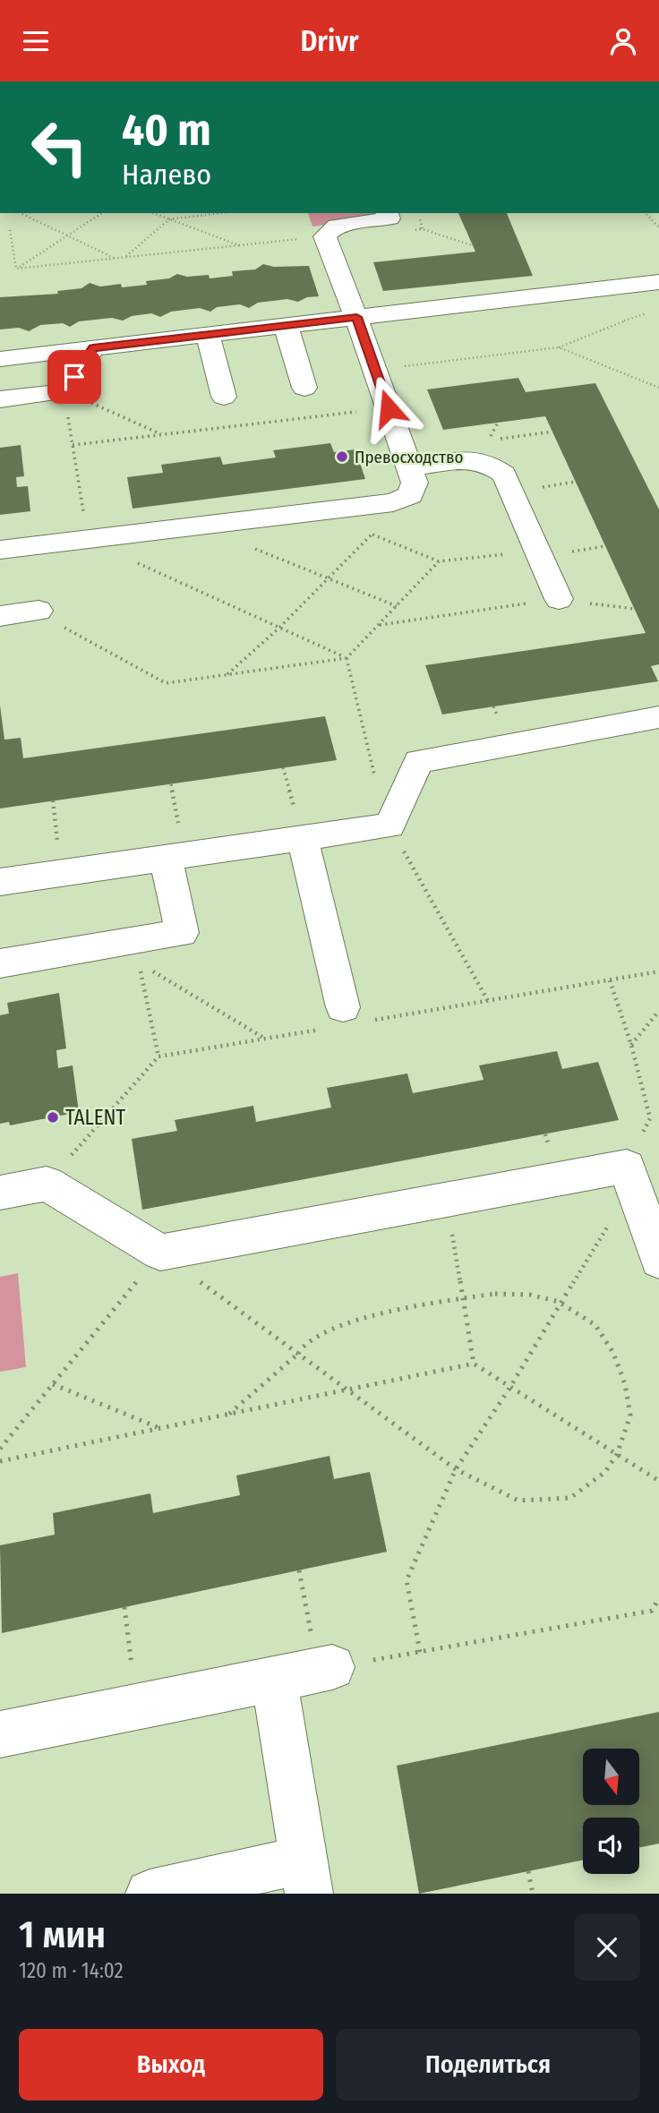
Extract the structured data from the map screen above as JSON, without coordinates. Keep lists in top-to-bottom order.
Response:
{
  "places": ["Превосходство", "TALENT"],
  "north": "bottom",
  "page": {
    "header": "Drivr",
    "turn": ["40 m", "Налево"],
    "heading": ["1 мин", "120 m · 14:02"],
    "buttons": ["Выход", "Поделиться"]
  }
}
